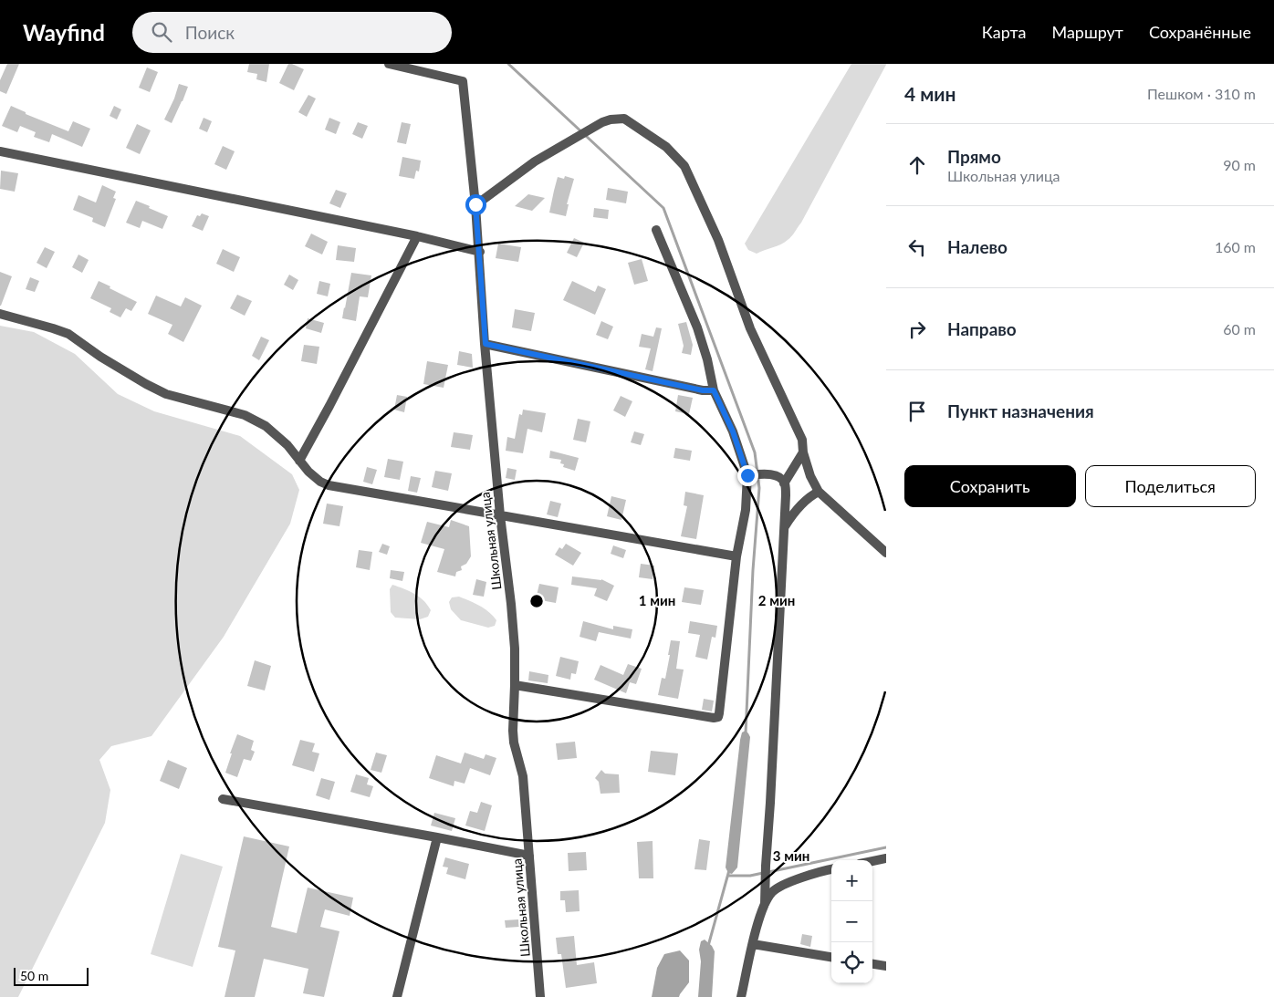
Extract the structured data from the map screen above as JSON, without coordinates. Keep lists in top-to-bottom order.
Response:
{
  "streets": {
    "street": ["Школьная улица"]
  },
  "scale_bar": "50 m",
  "page": {
    "header": "Wayfind",
    "search": "Поиск",
    "nav": ["Карта", "Маршрут", "Сохранённые"],
    "heading": ["4 мин", "Пешком · 310 m"],
    "list": [
      ["Прямо", "Школьная улица", "90 m"],
      ["Налево", "160 m"],
      ["Направо", "60 m"],
      "Пункт назначения"
    ],
    "buttons": ["Сохранить", "Поделиться"],
    "map_buttons": ["+", "−"],
    "scale": "50 m"
  },
  "rings": ["1 мин", "2 мин", "3 мин"]
}
